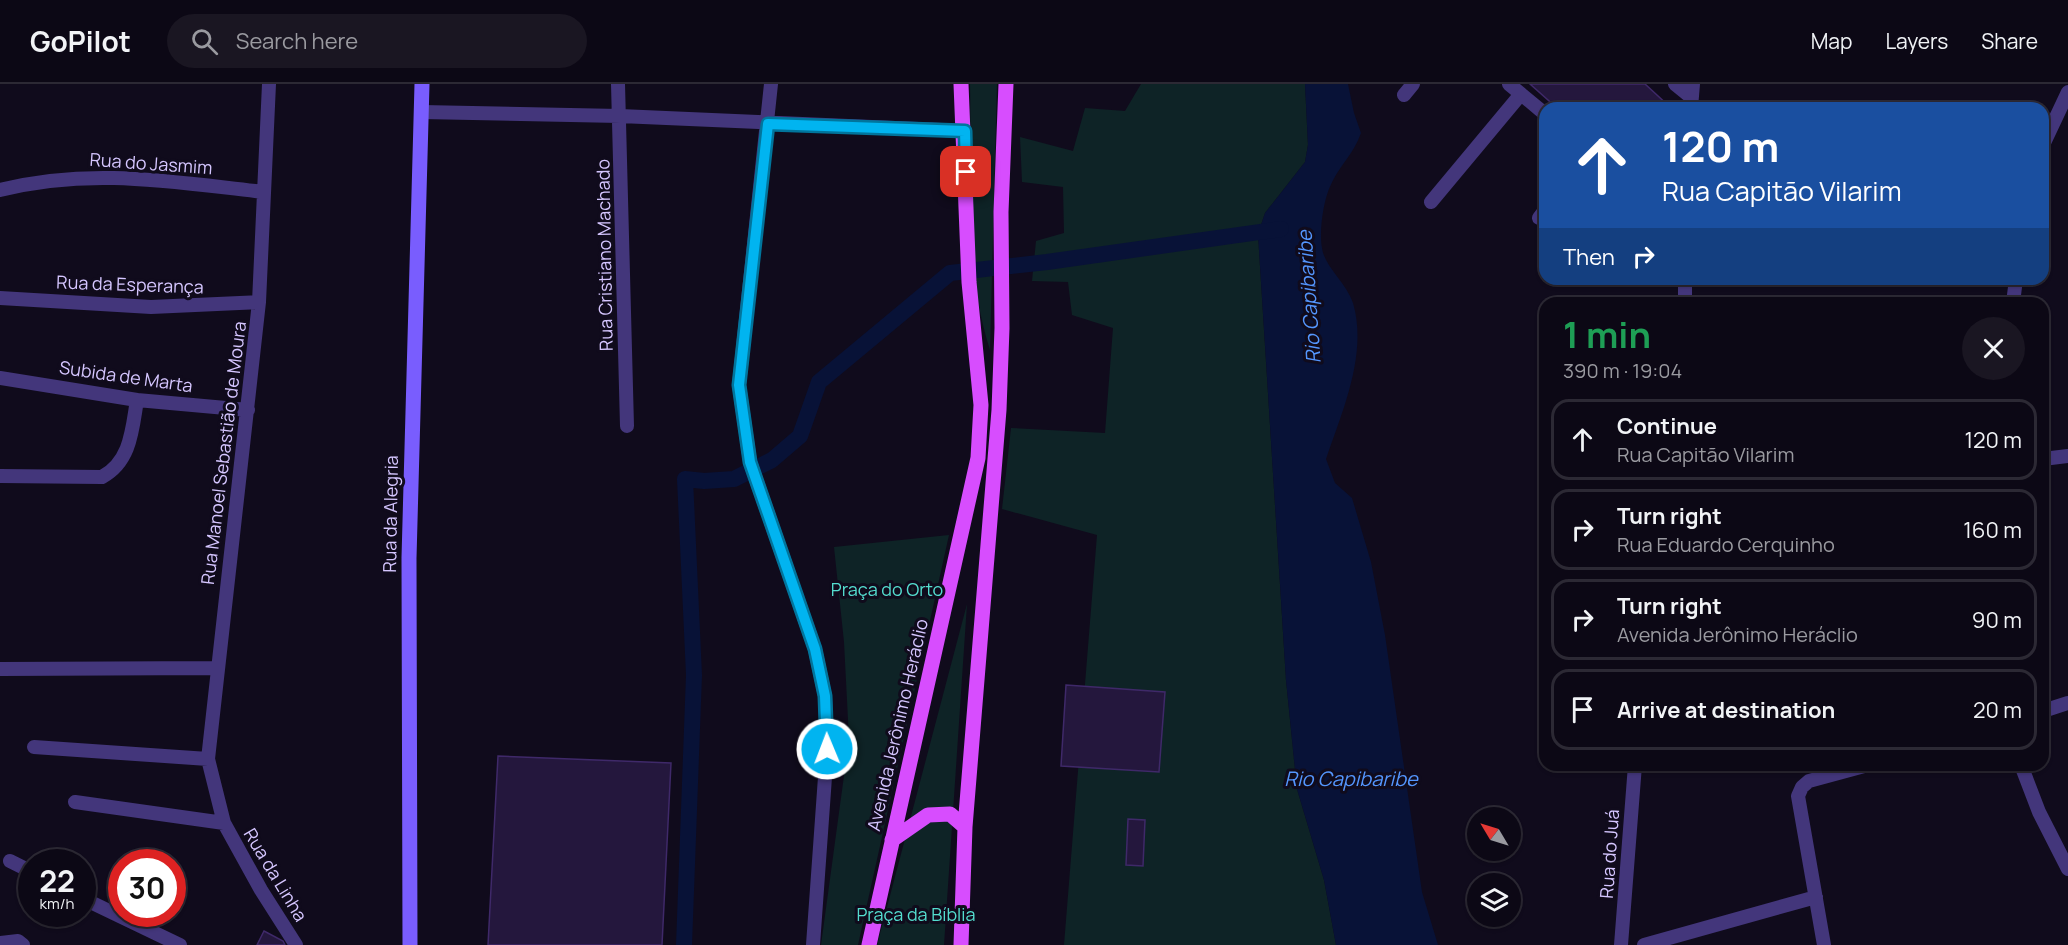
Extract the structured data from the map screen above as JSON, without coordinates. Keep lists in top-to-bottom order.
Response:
{
  "streets": {
    "main road": ["Avenida Jerônimo Heráclio"],
    "street": [
      "Rua do Jasmim",
      "Rua Cristiano Machado",
      "Rua da Esperança",
      "Subida de Marta",
      "Rua Manoel Sebastião de Moura",
      "Rua da Alegria",
      "Rua do Juá",
      "Rua da Linha"
    ]
  },
  "crossings": [
    ["Rua do Jasmim", "Rua Manoel Sebastião de Moura"],
    ["Rua da Esperança", "Rua Manoel Sebastião de Moura"],
    ["Subida de Marta", "Rua Manoel Sebastião de Moura"],
    ["Rua Manoel Sebastião de Moura", "Rua da Linha"]
  ],
  "water": ["Rio Capibaribe"],
  "parks": ["Praça do Orto", "Praça da Bíblia"],
  "north": "top left",
  "page": {
    "header": "GoPilot",
    "search": "Search here",
    "nav": ["Map", "Layers", "Share"],
    "turn": ["120 m", "Rua Capitão Vilarim"],
    "then": "Then",
    "heading": ["1 min", "390 m · 19:04"],
    "list": [
      {
        "name": "Continue",
        "note": "Rua Capitão Vilarim",
        "value": "120 m"
      },
      {
        "name": "Turn right",
        "note": "Rua Eduardo Cerquinho",
        "value": "160 m"
      },
      {
        "name": "Turn right",
        "note": "Avenida Jerônimo Heráclio",
        "value": "90 m"
      },
      {
        "name": "Arrive at destination",
        "value": "20 m"
      }
    ],
    "speed": "22 km/h",
    "limit": "30"
  }
}
